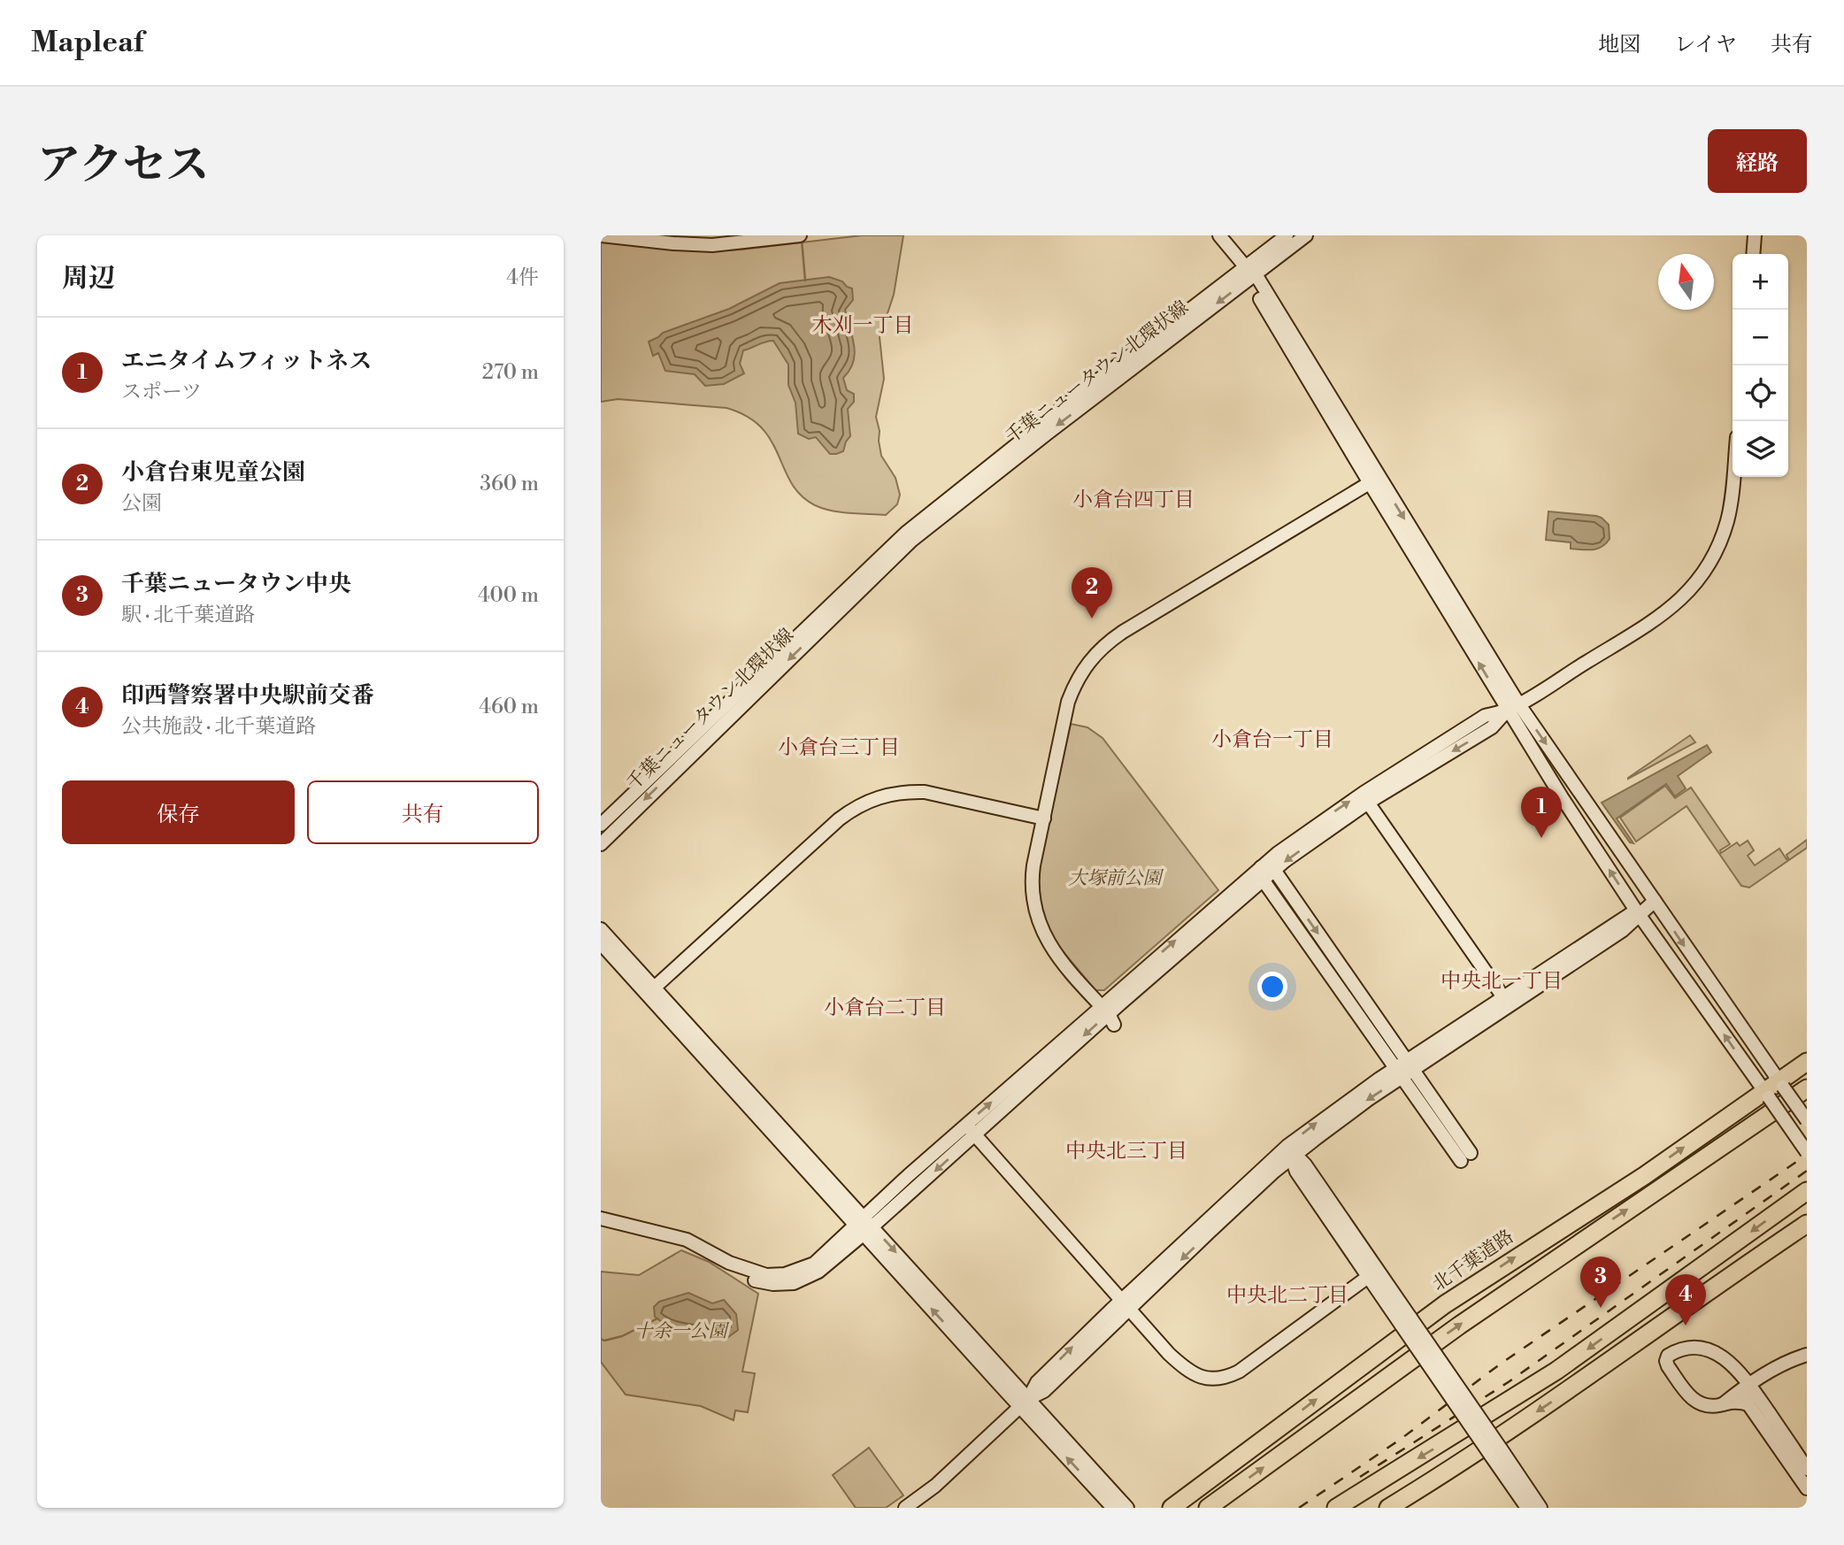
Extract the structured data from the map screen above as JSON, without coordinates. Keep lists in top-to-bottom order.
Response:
{
  "streets": {
    "highway": ["北千葉道路"],
    "street": ["千葉ニュータウン北環状線"]
  },
  "districts": [
    "木刈一丁目",
    "小倉台四丁目",
    "小倉台一丁目",
    "小倉台三丁目",
    "中央北一丁目",
    "小倉台二丁目",
    "中央北三丁目",
    "中央北二丁目"
  ],
  "parks": ["大塚前公園", "十余一公園"],
  "north": "top",
  "page": {
    "header": "Mapleaf",
    "nav": ["地図", "レイヤ", "共有"],
    "title": "アクセス",
    "buttons": [
      "経路",
      ["保存", "共有"]
    ],
    "heading": ["周辺", "4件"],
    "map_buttons": ["+", "−"],
    "list": [
      {
        "mark": "1",
        "name": "エニタイムフィットネス",
        "note": "スポーツ",
        "value": "270 m"
      },
      {
        "mark": "2",
        "name": "小倉台東児童公園",
        "note": "公園",
        "value": "360 m"
      },
      {
        "mark": "3",
        "name": "千葉ニュータウン中央",
        "note": "駅 · 北千葉道路",
        "value": "400 m"
      },
      {
        "mark": "4",
        "name": "印西警察署中央駅前交番",
        "note": "公共施設 · 北千葉道路",
        "value": "460 m"
      }
    ],
    "pins": [
      "2",
      "1",
      "3",
      "4"
    ]
  }
}
